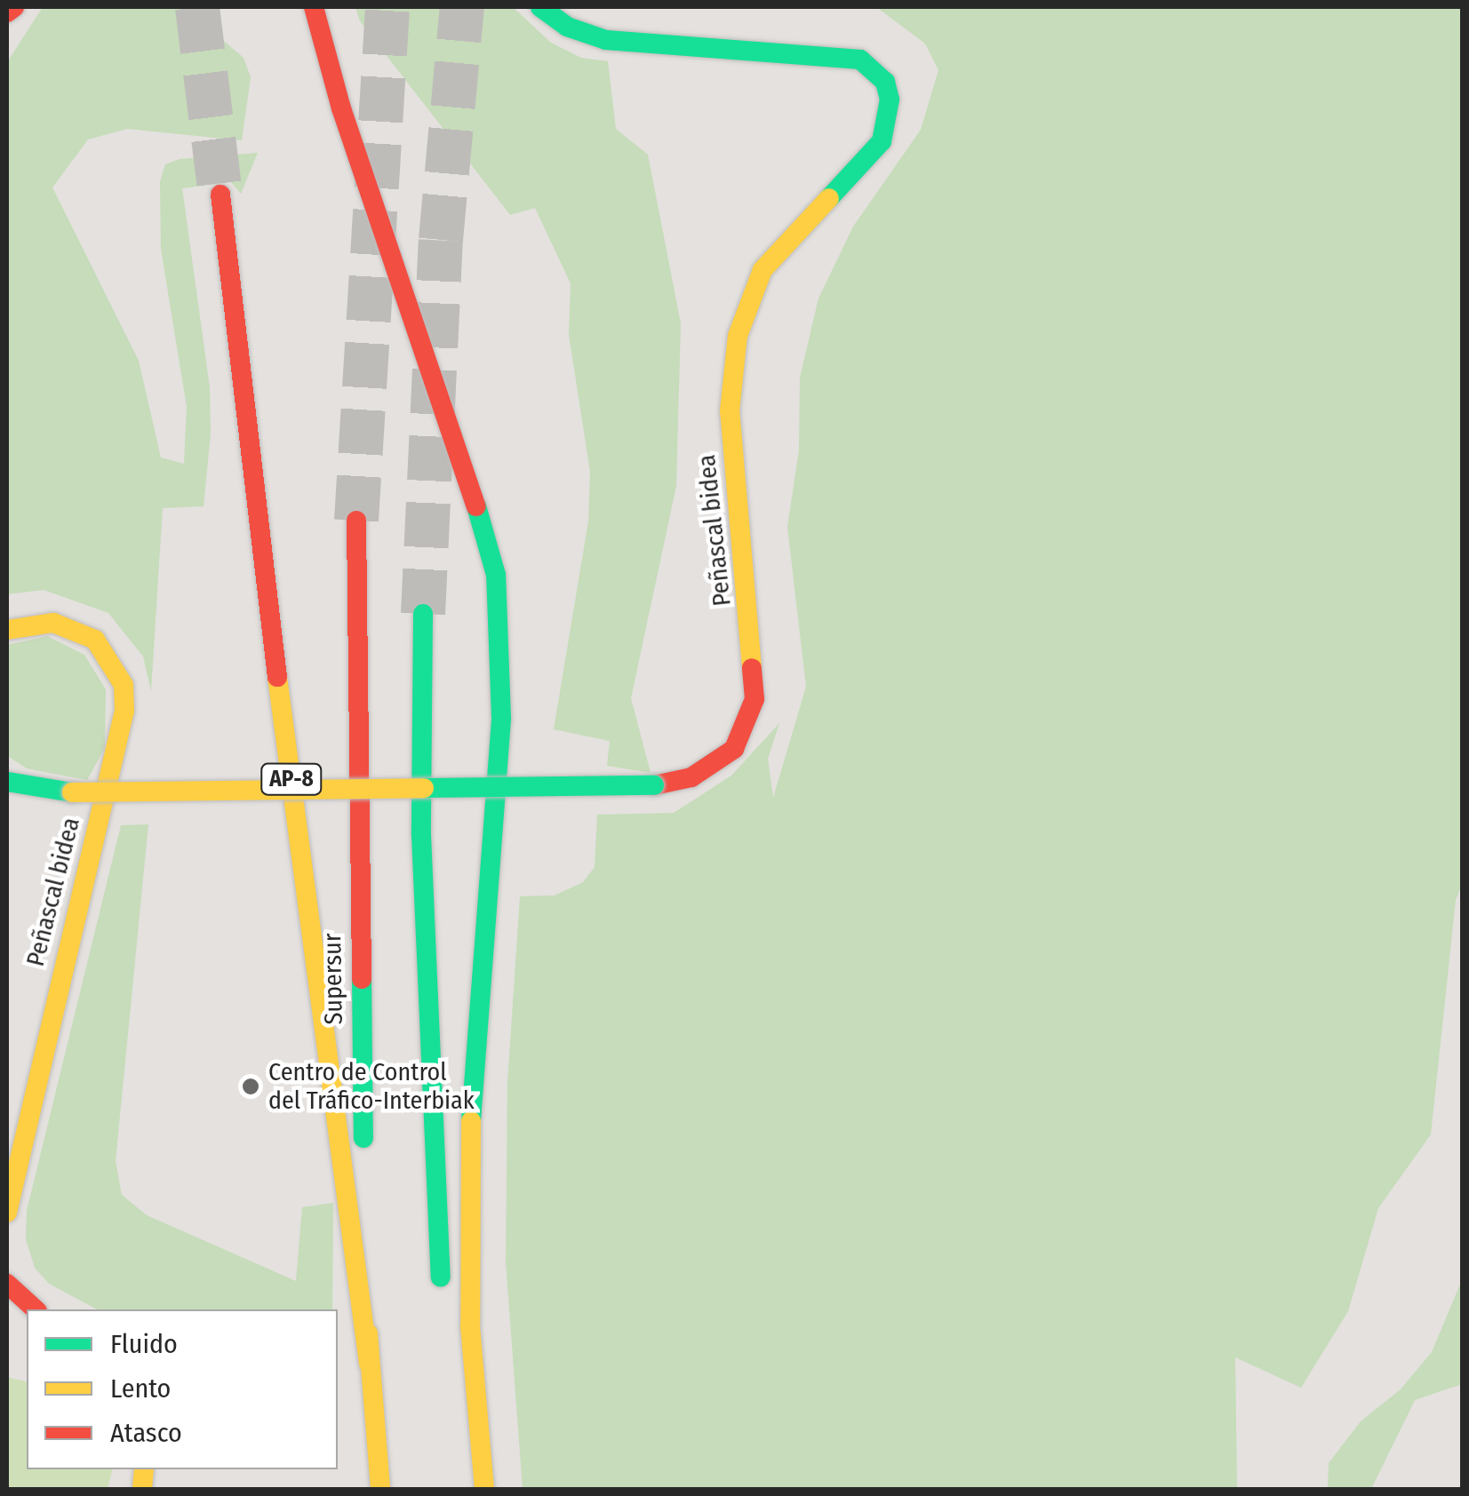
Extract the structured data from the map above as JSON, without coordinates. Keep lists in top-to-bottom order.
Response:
{
  "streets": {
    "main road": ["Peñascal bidea", "AP-8", "Supersur"]
  },
  "crossings": [
    ["AP-8", "Supersur"]
  ],
  "places": ["Centro de Control del Tráfico-Interbiak"],
  "legend": ["Fluido", "Lento", "Atasco"]
}
